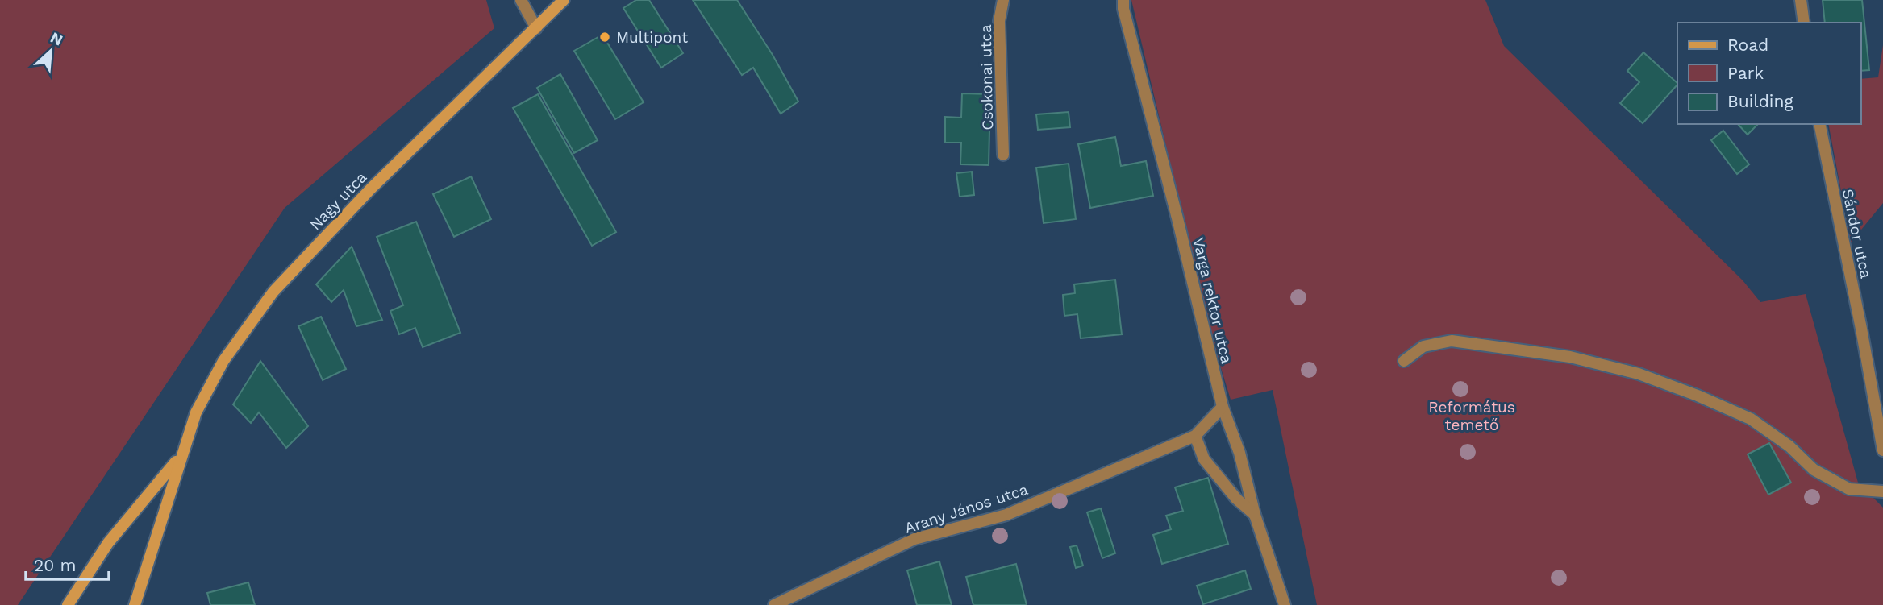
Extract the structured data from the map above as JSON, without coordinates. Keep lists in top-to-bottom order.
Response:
{
  "streets": {
    "main road": ["Nagy utca"],
    "street": [
      "Csokonai utca",
      "Sándor utca",
      "Varga rektor utca",
      "Arany János utca"
    ]
  },
  "crossings": [
    ["Varga rektor utca", "Arany János utca"]
  ],
  "parks": ["Református temető"],
  "places": ["Multipont"],
  "legend": ["Road", "Park", "Building"],
  "scale_bar": "20 m",
  "north": "top right"
}
